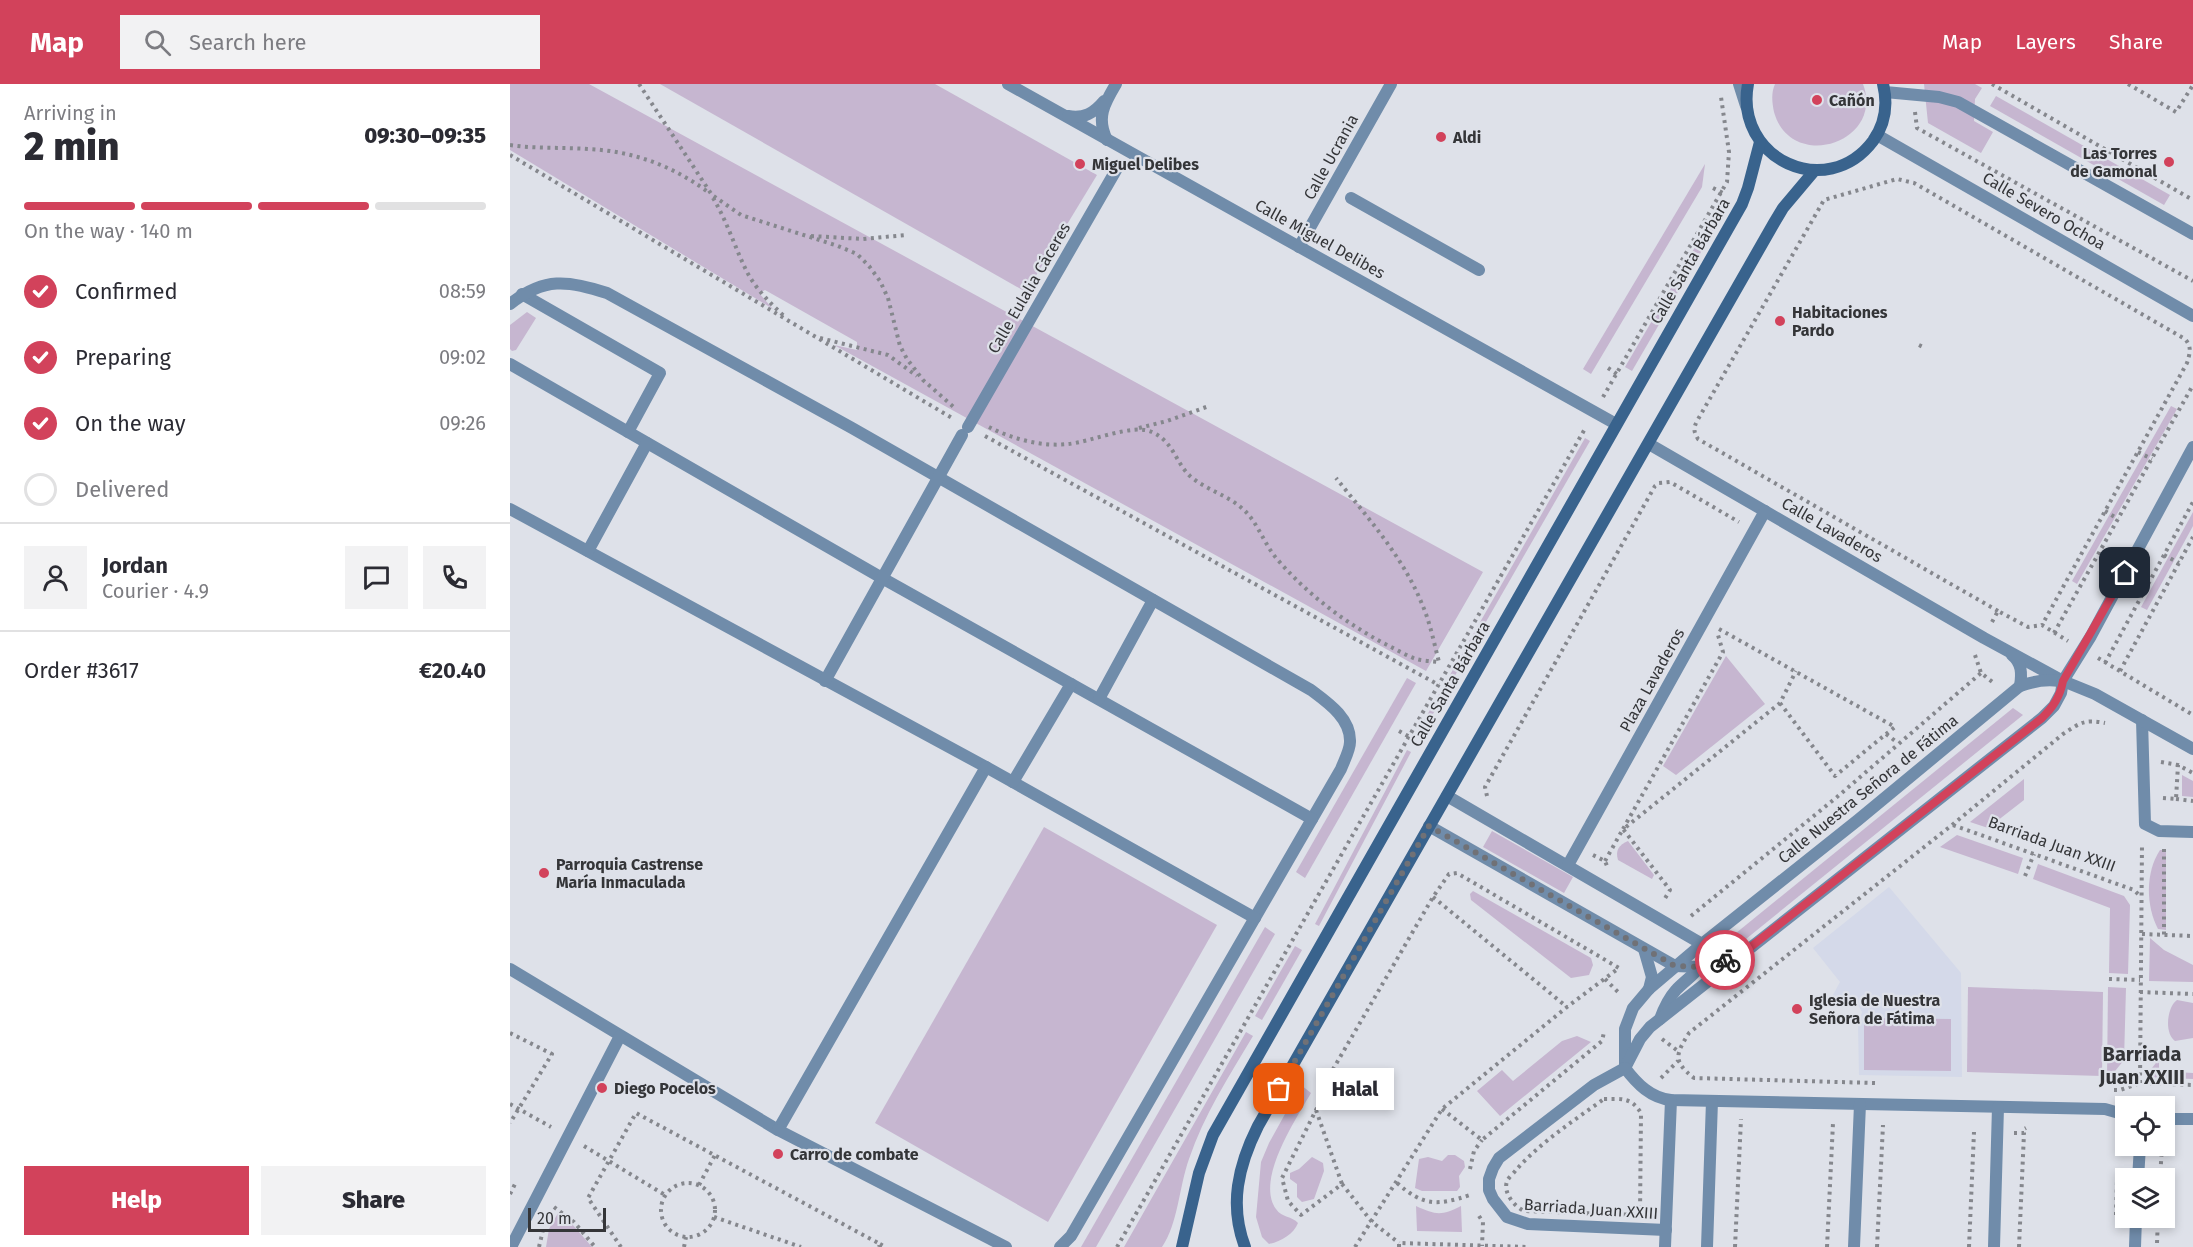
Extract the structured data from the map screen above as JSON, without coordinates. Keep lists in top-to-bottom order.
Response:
{
  "streets": {
    "main road": ["Calle Santa Bárbara"],
    "street": [
      "Calle Ucrania",
      "Calle Severo Ochoa",
      "Calle Miguel Delibes",
      "Calle Eulalia Cáceres",
      "Calle Lavaderos",
      "Plaza Lavaderos",
      "Calle Nuestra Señora de Fátima",
      "Barriada Juan XXIII"
    ]
  },
  "crossings": [
    ["Calle Ucrania", "Calle Miguel Delibes"],
    ["Calle Miguel Delibes", "Calle Santa Bárbara"],
    ["Calle Lavaderos", "Plaza Lavaderos"],
    ["Calle Lavaderos", "Calle Nuestra Señora de Fátima"],
    ["Calle Nuestra Señora de Fátima", "Barriada Juan XXIII"]
  ],
  "districts": ["Barriada Juan XXIII"],
  "places": [
    "Cañón",
    "Aldi",
    "Las Torres de Gamonal",
    "Miguel Delibes",
    "Habitaciones Pardo",
    "Parroquia Castrense María Inmaculada",
    "Iglesia de Nuestra Señora de Fátima",
    "Diego Pocelos",
    "Halal",
    "Carro de combate"
  ],
  "scale_bar": "20 m",
  "page": {
    "header": "Map",
    "search": "Search here",
    "nav": ["Map", "Layers", "Share"],
    "heading": ["2 min", "Arriving in", "09:30–09:35"],
    "panel": [
      "Jordan",
      "Courier · 4.9",
      "Order #3617",
      "€20.40"
    ],
    "bar": "On the way · 140 m",
    "list": [
      ["Confirmed", "08:59"],
      ["Preparing", "09:02"],
      ["On the way", "09:26"],
      "Delivered"
    ],
    "bubble": "Halal",
    "buttons": ["Help", "Share"],
    "scale": "20 m"
  }
}
